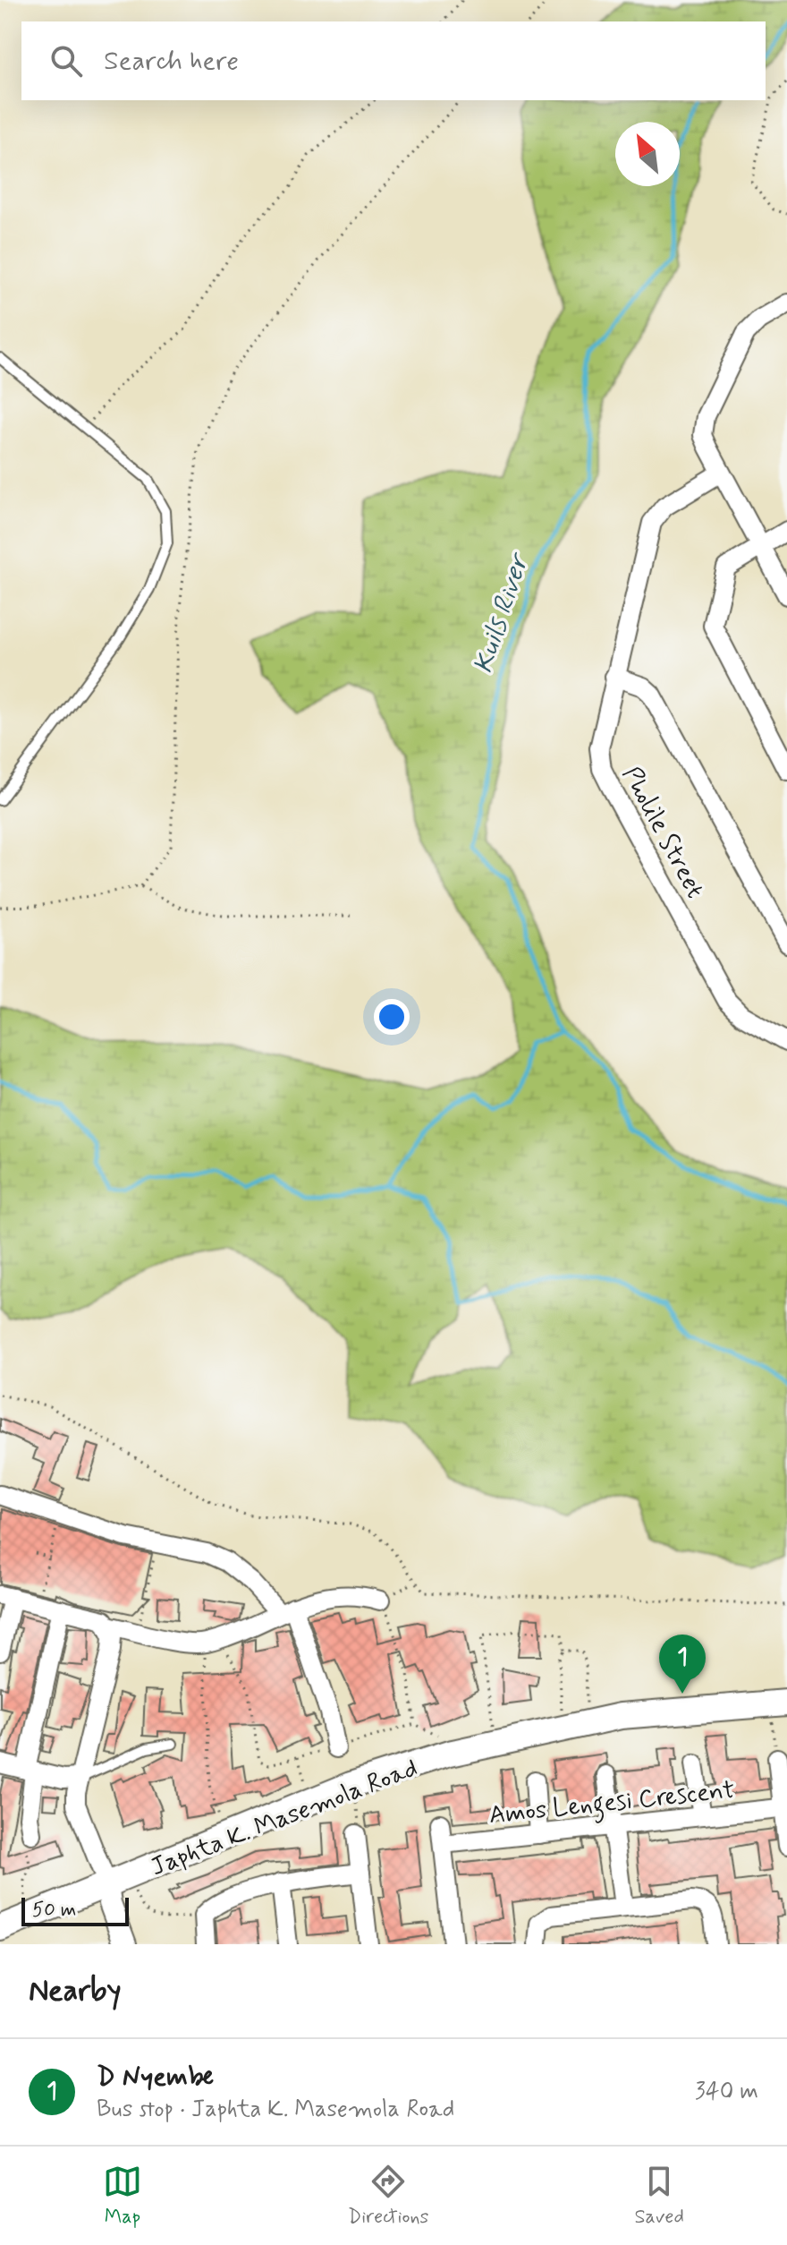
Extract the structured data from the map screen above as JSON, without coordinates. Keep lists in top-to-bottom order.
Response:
{
  "streets": {
    "main road": ["Japhta K. Masemola Road"],
    "street": ["Pholile Street", "Amos Lengesi Crescent"]
  },
  "water": ["Kuils River"],
  "scale_bar": "50 m",
  "north": "top left",
  "page": {
    "search": "Search here",
    "pins": "1",
    "scale": "50 m",
    "heading": "Nearby",
    "list": [
      {
        "mark": "1",
        "name": "D Nyembe",
        "note": "Bus stop · Japhta K. Masemola Road",
        "value": "340 m"
      }
    ],
    "nav": ["Map", "Directions", "Saved"]
  }
}
